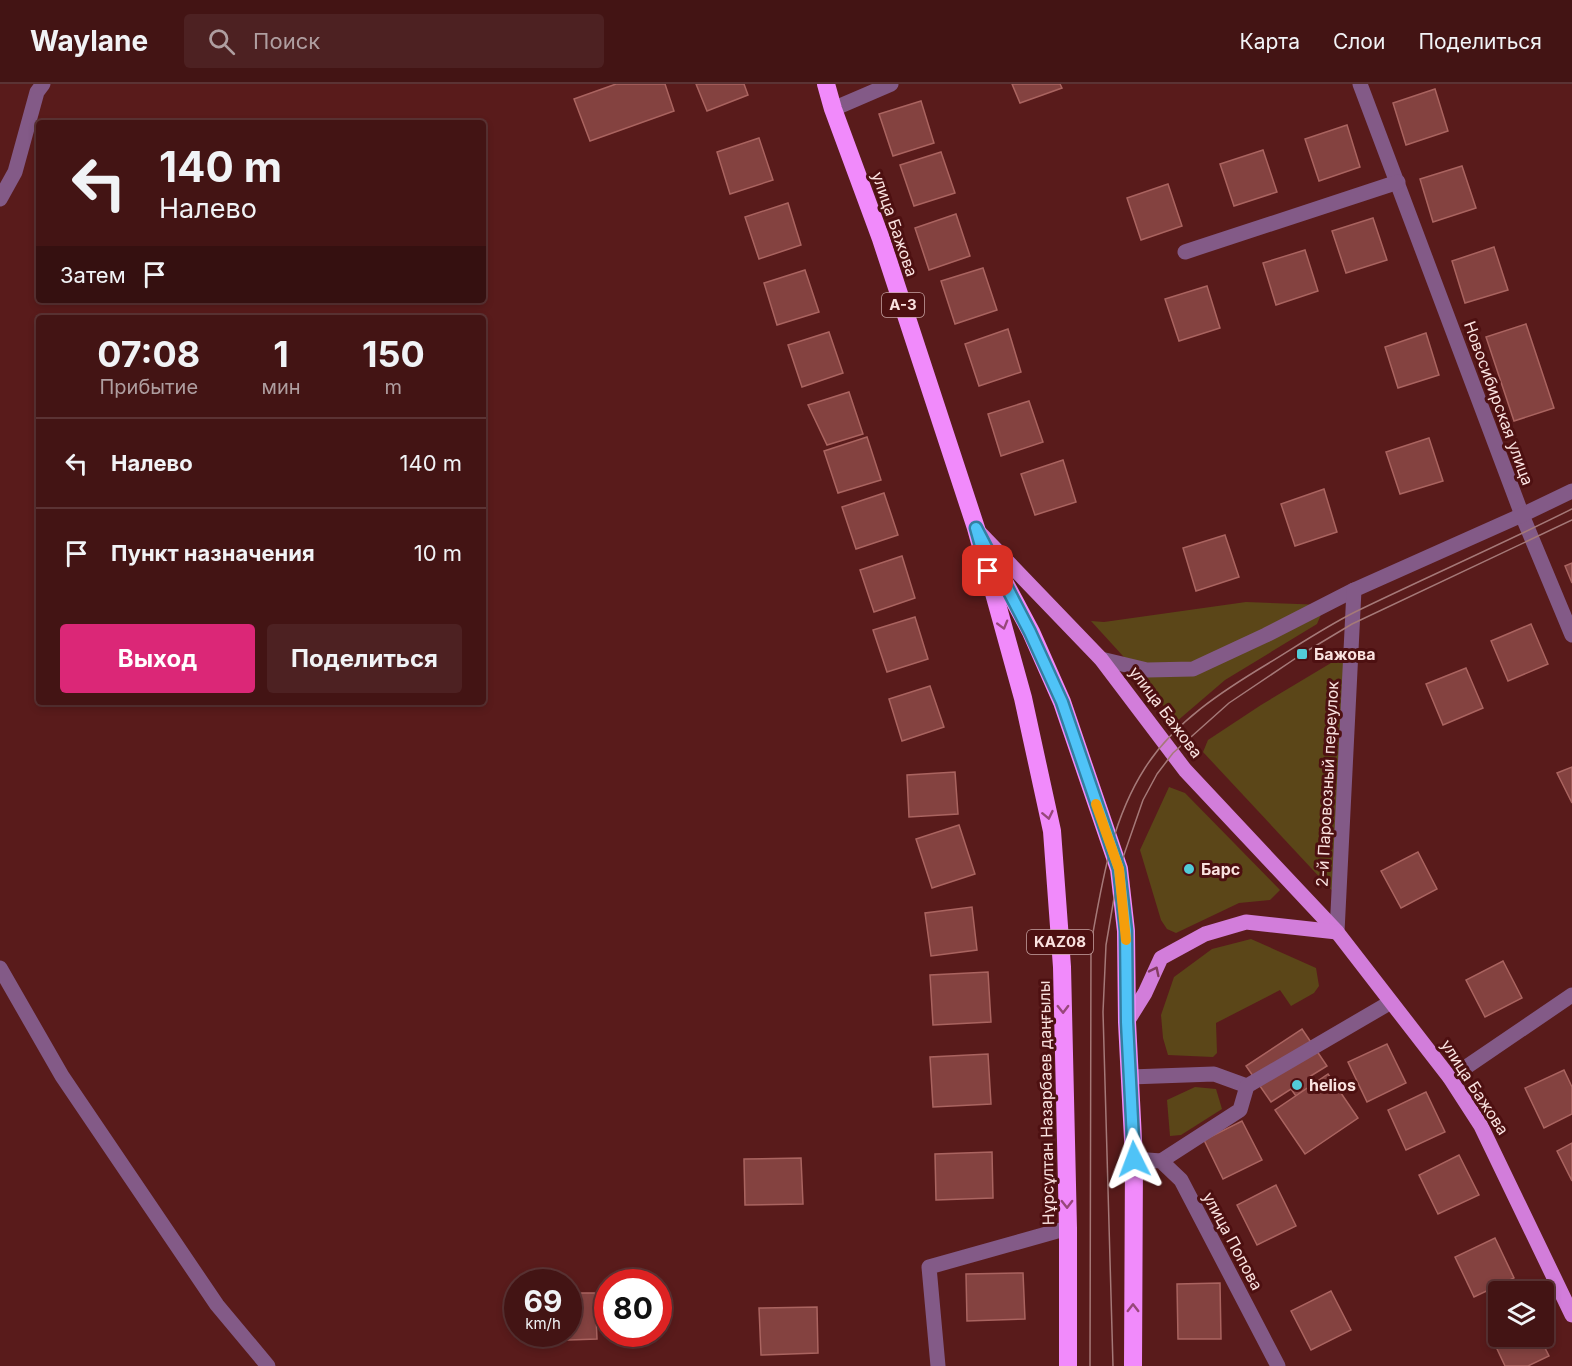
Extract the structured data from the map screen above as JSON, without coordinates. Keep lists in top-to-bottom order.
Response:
{
  "streets": {
    "highway": [
      "улица Бажова",
      "A-3",
      "KAZ08",
      "Нұрсұлтан Назарбаев даңғылы"
    ],
    "street": ["Новосибирская улица", "2-й Паровозный переулок", "улица Попова"]
  },
  "crossings": [
    ["улица Бажова", "2-й Паровозный переулок"],
    ["улица Бажова", "Нұрсұлтан Назарбаев даңғылы"]
  ],
  "places": {
    "transit": ["Бажова"],
    "other": ["Барс", "helios"]
  },
  "page": {
    "header": "Waylane",
    "search": "Поиск",
    "nav": ["Карта", "Слои", "Поделиться"],
    "turn": ["140 m", "Налево"],
    "then": "Затем",
    "eta": [
      "07:08",
      "Прибытие",
      "1",
      "мин",
      "150",
      "m"
    ],
    "list": [
      {
        "name": "Налево",
        "value": "140 m"
      },
      {
        "name": "Пункт назначения",
        "value": "10 m"
      }
    ],
    "buttons": ["Выход", "Поделиться"],
    "speed": "69 km/h",
    "limit": "80"
  }
}
